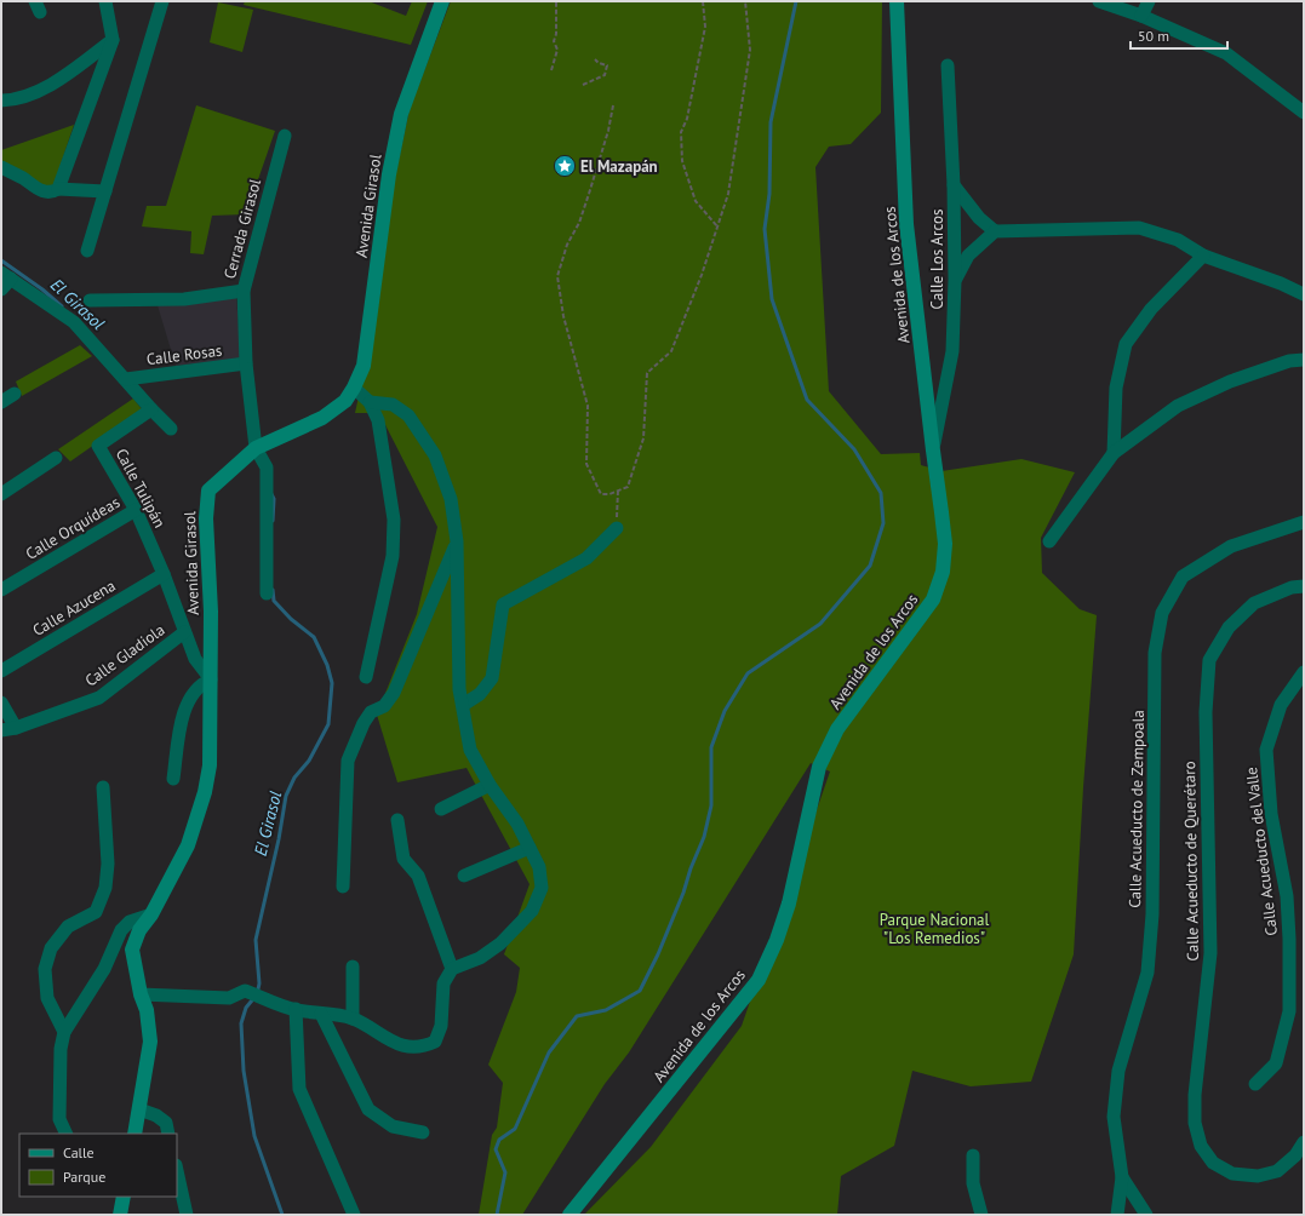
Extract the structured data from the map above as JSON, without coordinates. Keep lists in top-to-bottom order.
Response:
{
  "streets": {
    "main road": ["Avenida Girasol", "Avenida de los Arcos"],
    "street": [
      "Cerrada Girasol",
      "Calle Los Arcos",
      "Calle Rosas",
      "Calle Tulipán",
      "Calle Orquídeas",
      "Calle Azucena",
      "Calle Gladiola",
      "Calle Acueducto de Zempoala",
      "Calle Acueducto del Valle",
      "Calle Acueducto de Querétaro"
    ]
  },
  "crossings": [
    ["Avenida Girasol", "Cerrada Girasol"],
    ["Avenida Girasol", "Calle Tulipán"],
    ["Cerrada Girasol", "Calle Rosas"],
    ["Calle Los Arcos", "Avenida de los Arcos"],
    ["Calle Tulipán", "Calle Orquídeas"],
    ["Calle Tulipán", "Calle Azucena"],
    ["Calle Tulipán", "Calle Gladiola"]
  ],
  "water": ["El Girasol"],
  "parks": ["Parque Nacional \"Los Remedios\""],
  "places": {
    "place": ["El Mazapán"]
  },
  "legend": ["Calle", "Parque"],
  "scale_bar": "50 m"
}
